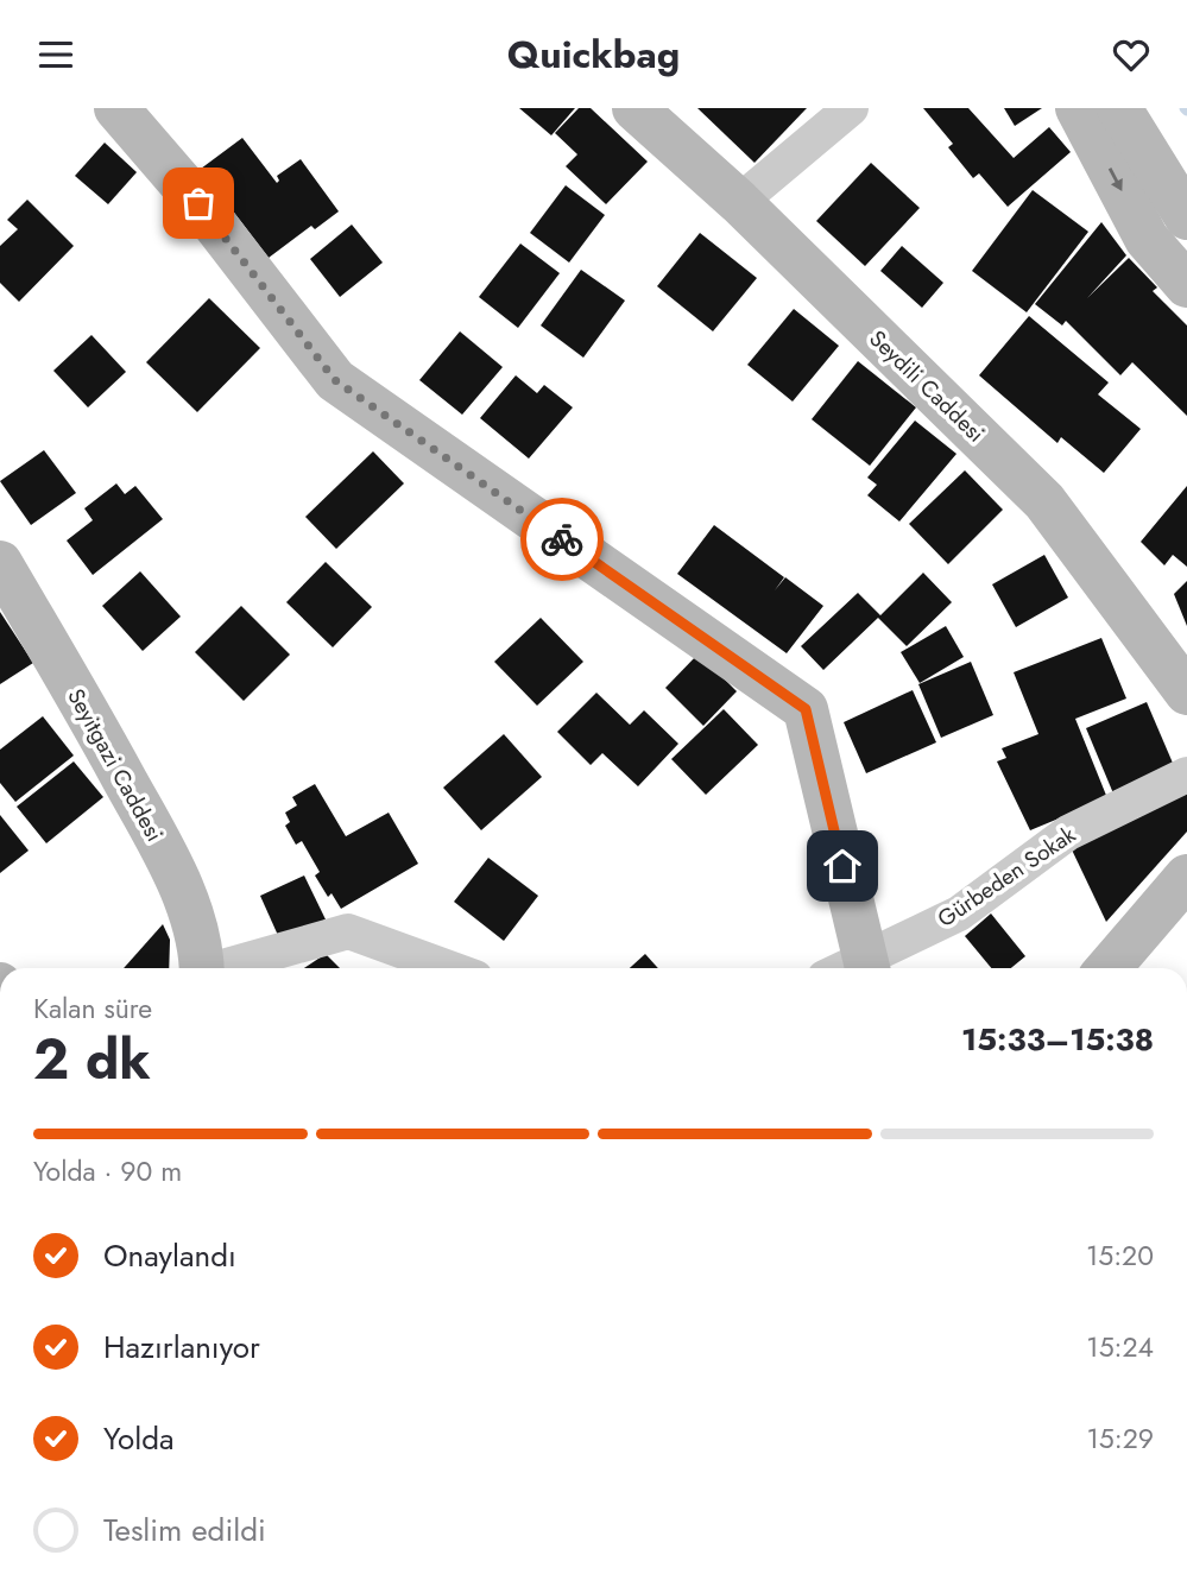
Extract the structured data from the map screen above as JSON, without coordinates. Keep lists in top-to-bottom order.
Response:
{
  "streets": {
    "street": ["Seydili Caddesi", "Seyitgazi Caddesi", "Gürbeden Sokak"]
  },
  "page": {
    "header": "Quickbag",
    "heading": ["2 dk", "Kalan süre", "15:33–15:38"],
    "bar": "Yolda · 90 m",
    "list": [
      ["Onaylandı", "15:20"],
      ["Hazırlanıyor", "15:24"],
      ["Yolda", "15:29"],
      "Teslim edildi"
    ]
  }
}
